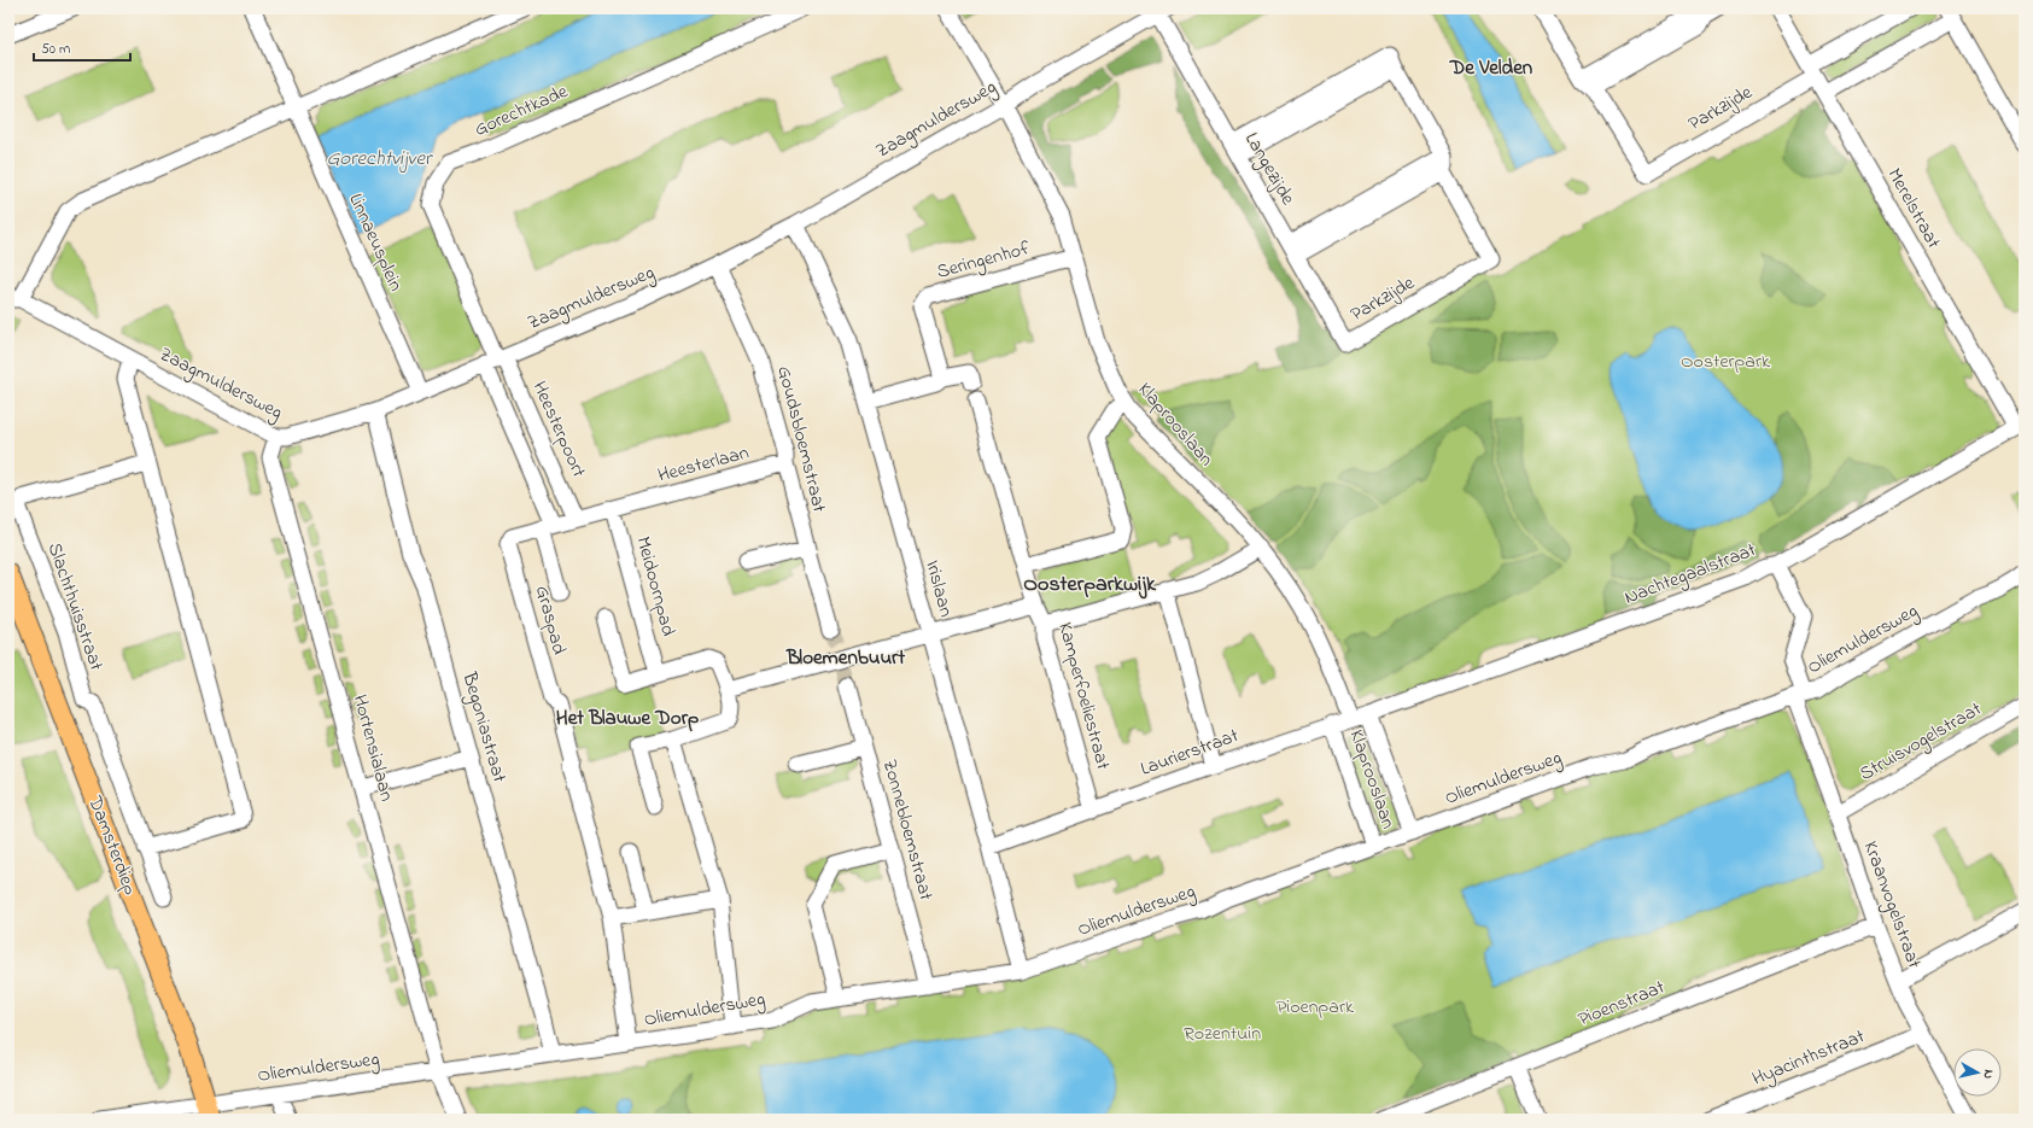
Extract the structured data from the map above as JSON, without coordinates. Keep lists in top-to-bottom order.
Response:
{
  "streets": {
    "main road": ["Damsterdiep"],
    "street": [
      "Parkzijde",
      "Gorechtkade",
      "Zaagmuldersweg",
      "Langezijde",
      "Merelstraat",
      "Linnaeusplein",
      "Seringenhof",
      "Klaprooslaan",
      "Heesterpoort",
      "Goudsbloemstraat",
      "Heesterlaan",
      "Nachtegaalstraat",
      "Meidoornpad",
      "Irislaan",
      "Slachthuisstraat",
      "Graspad",
      "Oliemuldersweg",
      "Kamperfoeliestraat",
      "Begoniastraat",
      "Struisvogelstraat",
      "Hortensialaan",
      "Laurierstraat",
      "Zonnebloemstraat",
      "Kraanvogelstraat",
      "Pioenstraat",
      "Hyacinthstraat"
    ]
  },
  "crossings": [
    ["Parkzijde", "Langezijde"],
    ["Parkzijde", "Merelstraat"],
    ["Gorechtkade", "Zaagmuldersweg"],
    ["Gorechtkade", "Heesterpoort"],
    ["Zaagmuldersweg", "Langezijde"],
    ["Zaagmuldersweg", "Linnaeusplein"],
    ["Zaagmuldersweg", "Klaprooslaan"],
    ["Zaagmuldersweg", "Heesterpoort"],
    ["Zaagmuldersweg", "Goudsbloemstraat"],
    ["Zaagmuldersweg", "Irislaan"],
    ["Zaagmuldersweg", "Begoniastraat"],
    ["Zaagmuldersweg", "Hortensialaan"],
    ["Merelstraat", "Nachtegaalstraat"],
    ["Seringenhof", "Klaprooslaan"],
    ["Klaprooslaan", "Nachtegaalstraat"],
    ["Klaprooslaan", "Oliemuldersweg"],
    ["Klaprooslaan", "Laurierstraat"],
    ["Goudsbloemstraat", "Heesterlaan"],
    ["Heesterlaan", "Meidoornpad"],
    ["Nachtegaalstraat", "Laurierstraat"],
    ["Nachtegaalstraat", "Kraanvogelstraat"],
    ["Irislaan", "Oliemuldersweg"],
    ["Irislaan", "Laurierstraat"],
    ["Oliemuldersweg", "Begoniastraat"],
    ["Oliemuldersweg", "Hortensialaan"],
    ["Oliemuldersweg", "Zonnebloemstraat"],
    ["Oliemuldersweg", "Damsterdiep"],
    ["Oliemuldersweg", "Kraanvogelstraat"],
    ["Kamperfoeliestraat", "Laurierstraat"],
    ["Struisvogelstraat", "Kraanvogelstraat"],
    ["Kraanvogelstraat", "Pioenstraat"],
    ["Kraanvogelstraat", "Hyacinthstraat"]
  ],
  "districts": [
    "De Velden",
    "Oosterparkwijk",
    "Bloemenbuurt",
    "Het Blauwe Dorp"
  ],
  "water": ["Gorechtvijver"],
  "parks": ["Oosterpark", "Pioenpark", "Rozentuin"],
  "scale_bar": "50 m",
  "north": "right"
}
